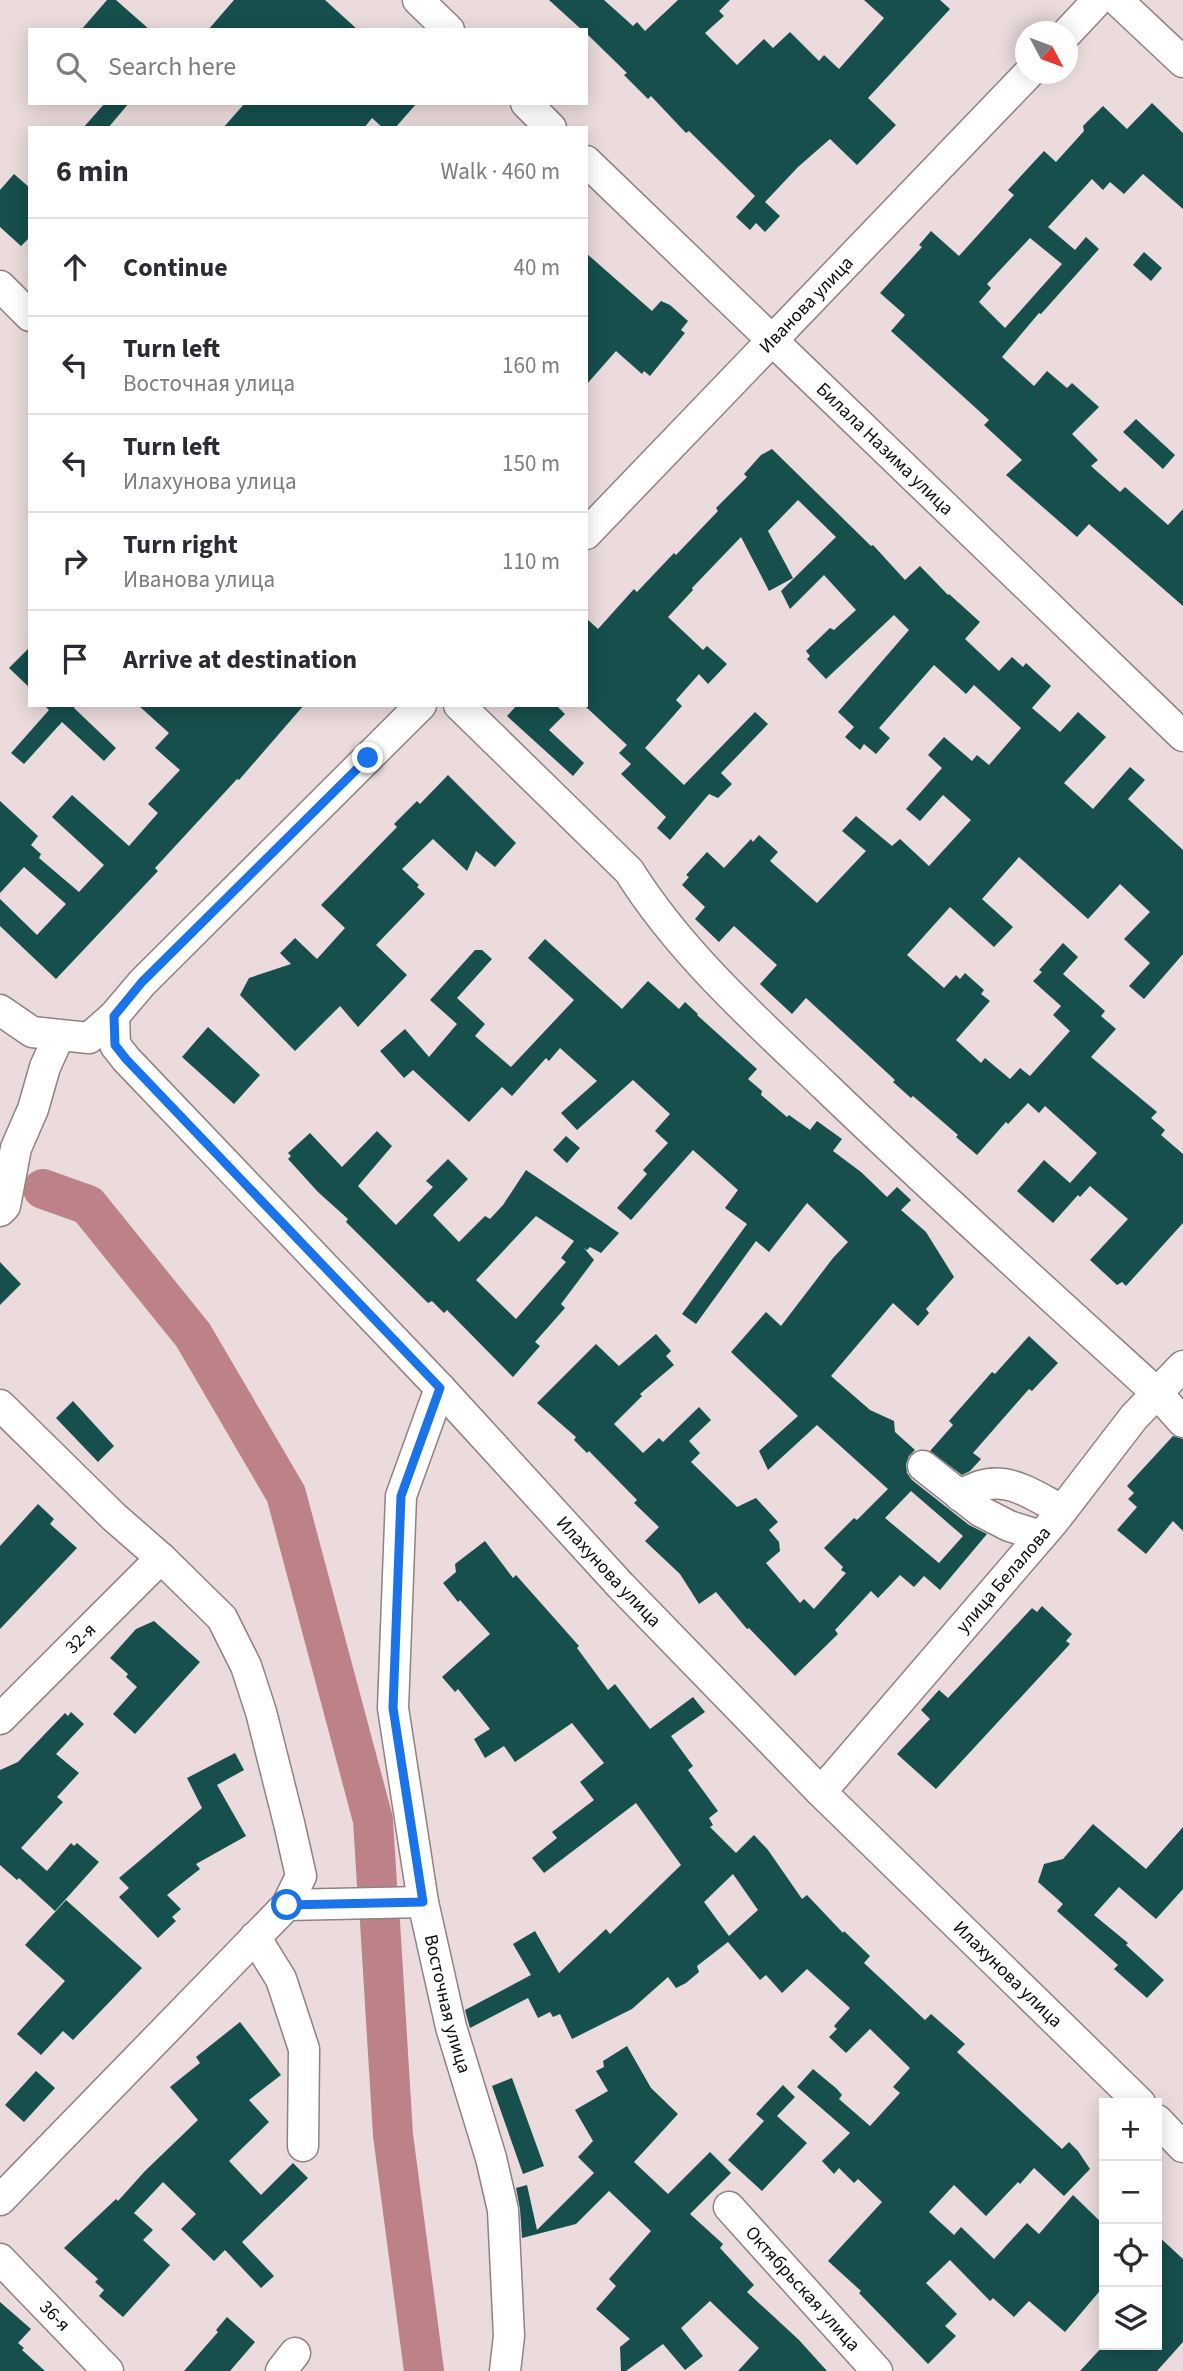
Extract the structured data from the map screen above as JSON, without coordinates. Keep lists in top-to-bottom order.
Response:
{
  "streets": {
    "street": [
      "Иванова улица",
      "Билала Назима улица",
      "Илахунова улица",
      "улица Белалова",
      "32-я",
      "Восточная улица",
      "Октябрьская улица",
      "36-я"
    ]
  },
  "crossings": [
    ["Иванова улица", "Билала Назима улица"],
    ["Илахунова улица", "улица Белалова"],
    ["Илахунова улица", "Восточная улица"]
  ],
  "north": "bottom right",
  "page": {
    "search": "Search here",
    "heading": ["6 min", "Walk · 460 m"],
    "list": [
      ["Continue", "40 m"],
      ["Turn left", "Восточная улица", "160 m"],
      ["Turn left", "Илахунова улица", "150 m"],
      ["Turn right", "Иванова улица", "110 m"],
      "Arrive at destination"
    ],
    "map_buttons": ["+", "−"]
  }
}
